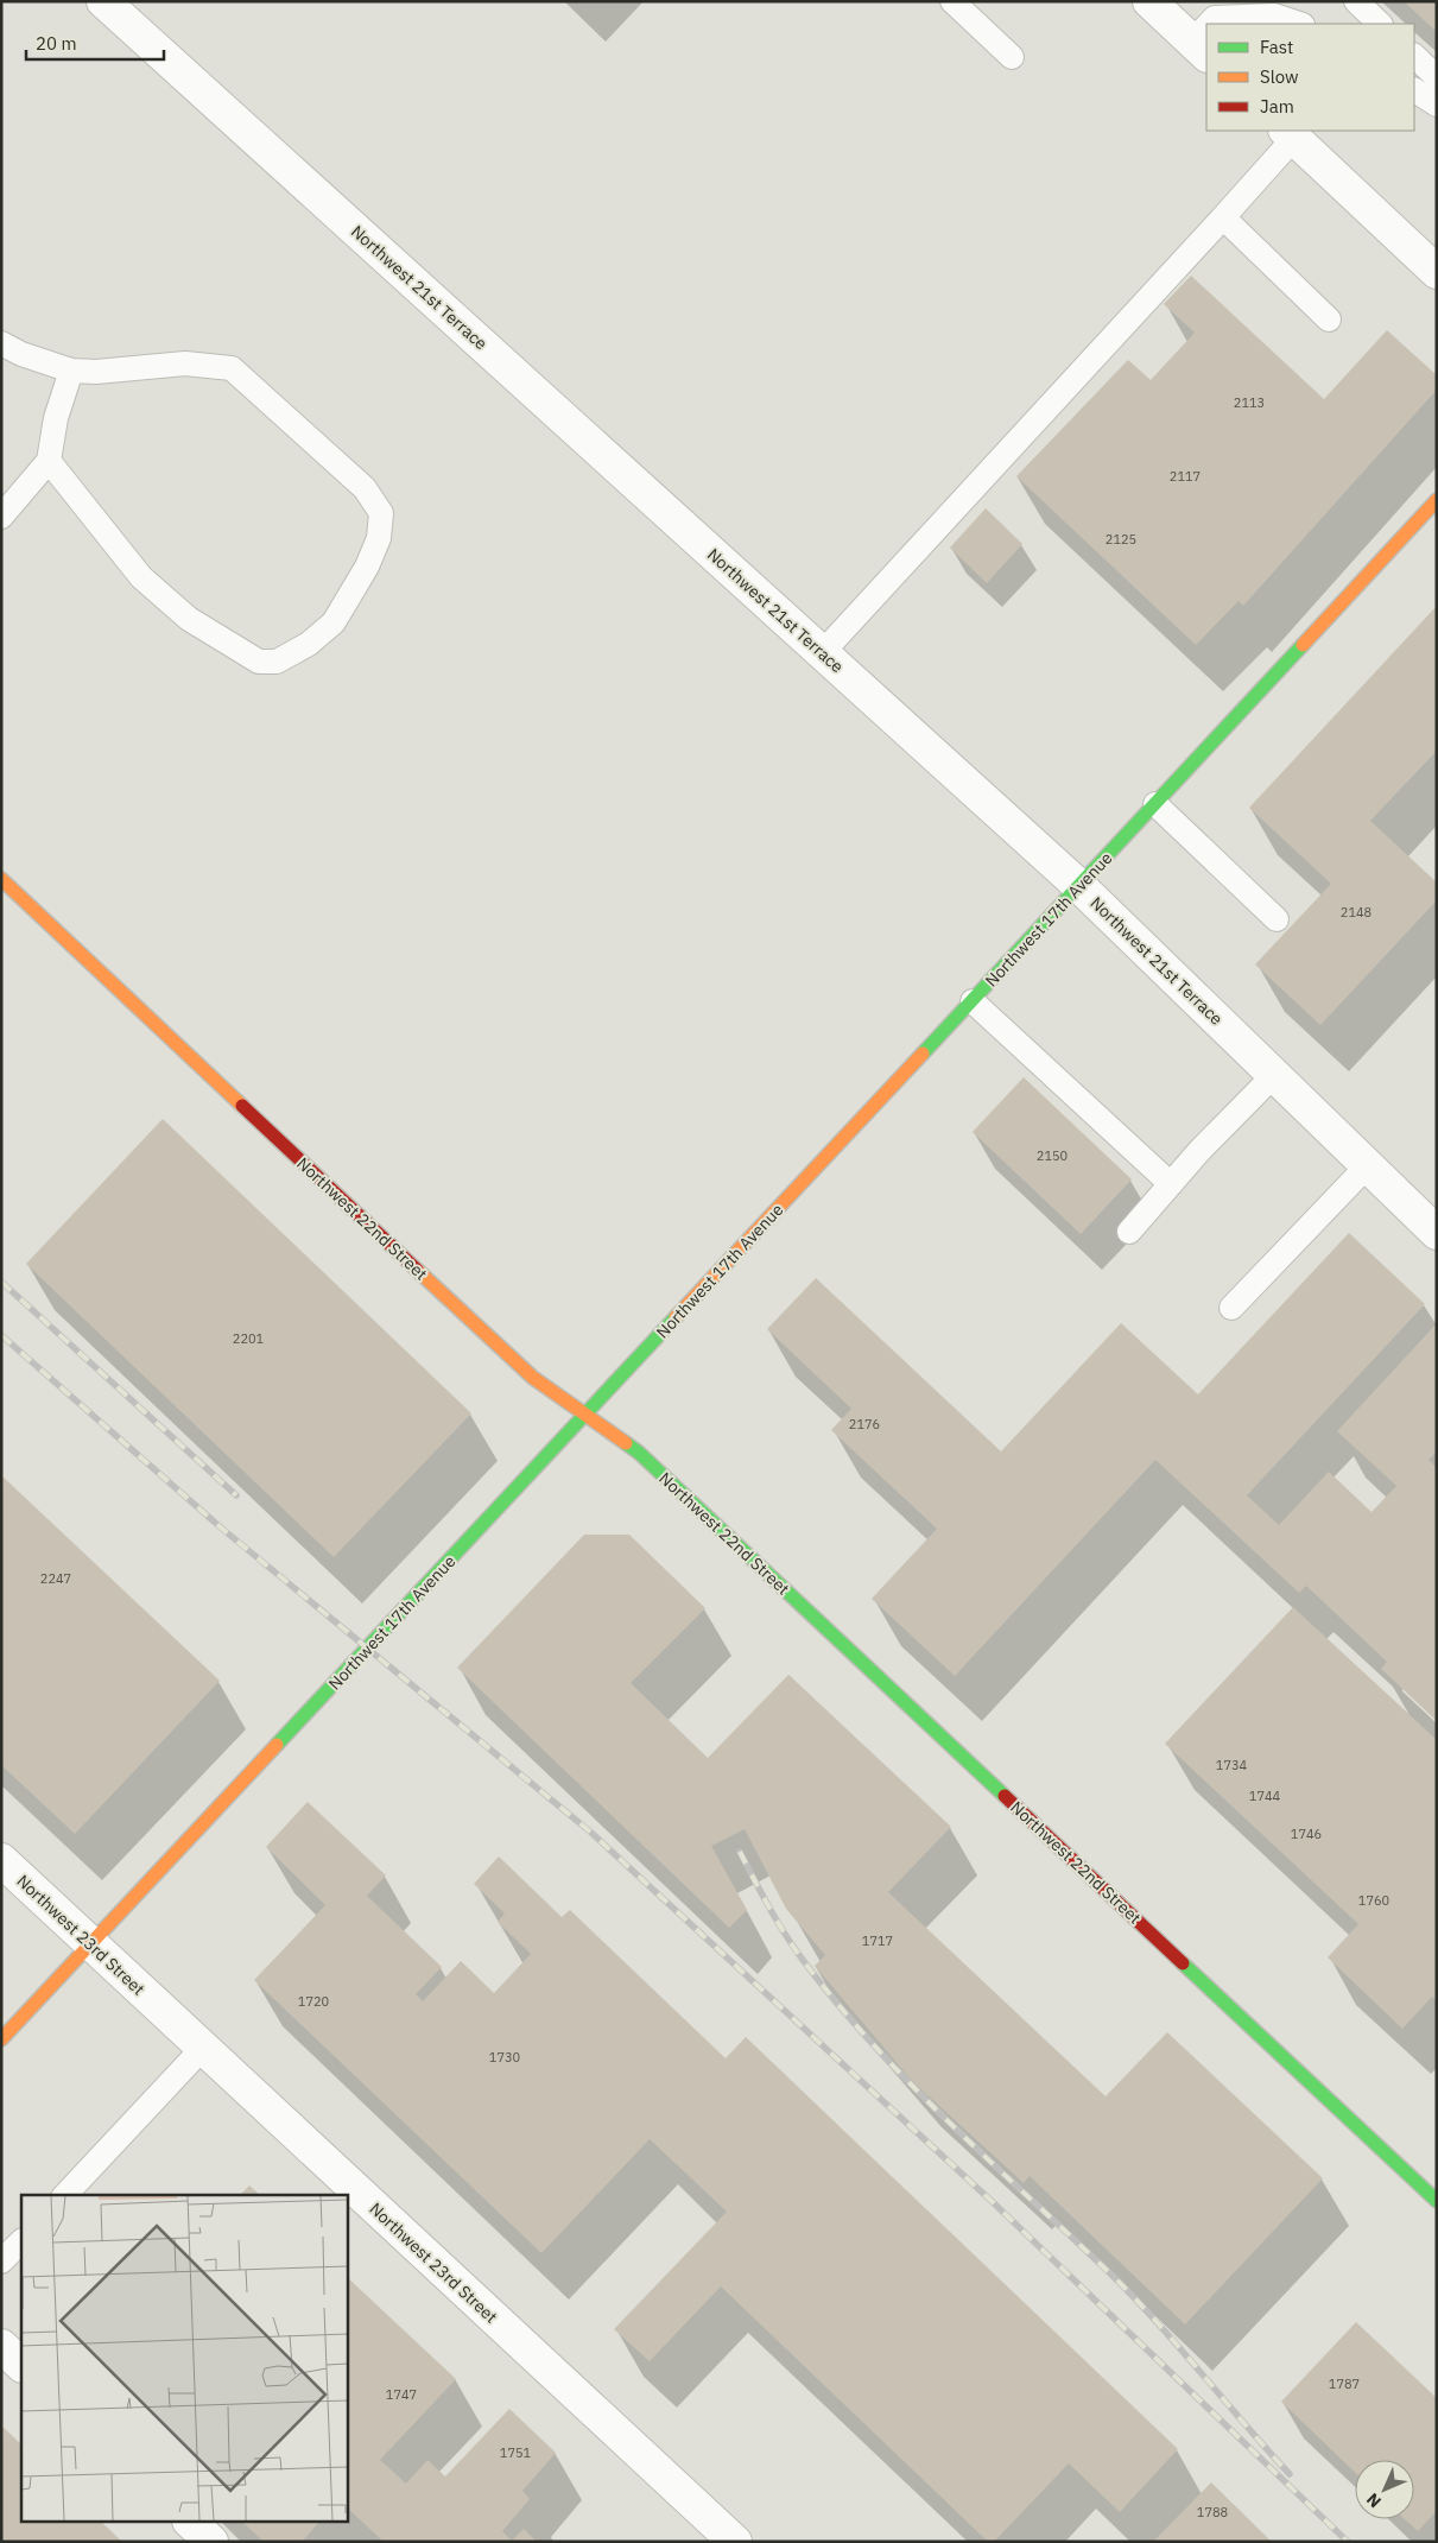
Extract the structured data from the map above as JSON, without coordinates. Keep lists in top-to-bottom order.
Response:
{
  "streets": {
    "main road": ["Northwest 17th Avenue", "Northwest 22nd Street"],
    "street": ["Northwest 21st Terrace", "Northwest 23rd Street"]
  },
  "crossings": [
    ["Northwest 21st Terrace", "Northwest 17th Avenue"],
    ["Northwest 17th Avenue", "Northwest 22nd Street"],
    ["Northwest 17th Avenue", "Northwest 23rd Street"]
  ],
  "house_numbers": [
    "2113",
    "2117",
    "2125",
    "2148",
    "2150",
    "2201",
    "2176",
    "2247",
    "1734",
    "1744",
    "1746",
    "1760",
    "1717",
    "1720",
    "1730",
    "1787",
    "1747",
    "1751",
    "1788"
  ],
  "legend": ["Fast", "Slow", "Jam"],
  "scale_bar": "20 m",
  "north": "bottom left"
}
